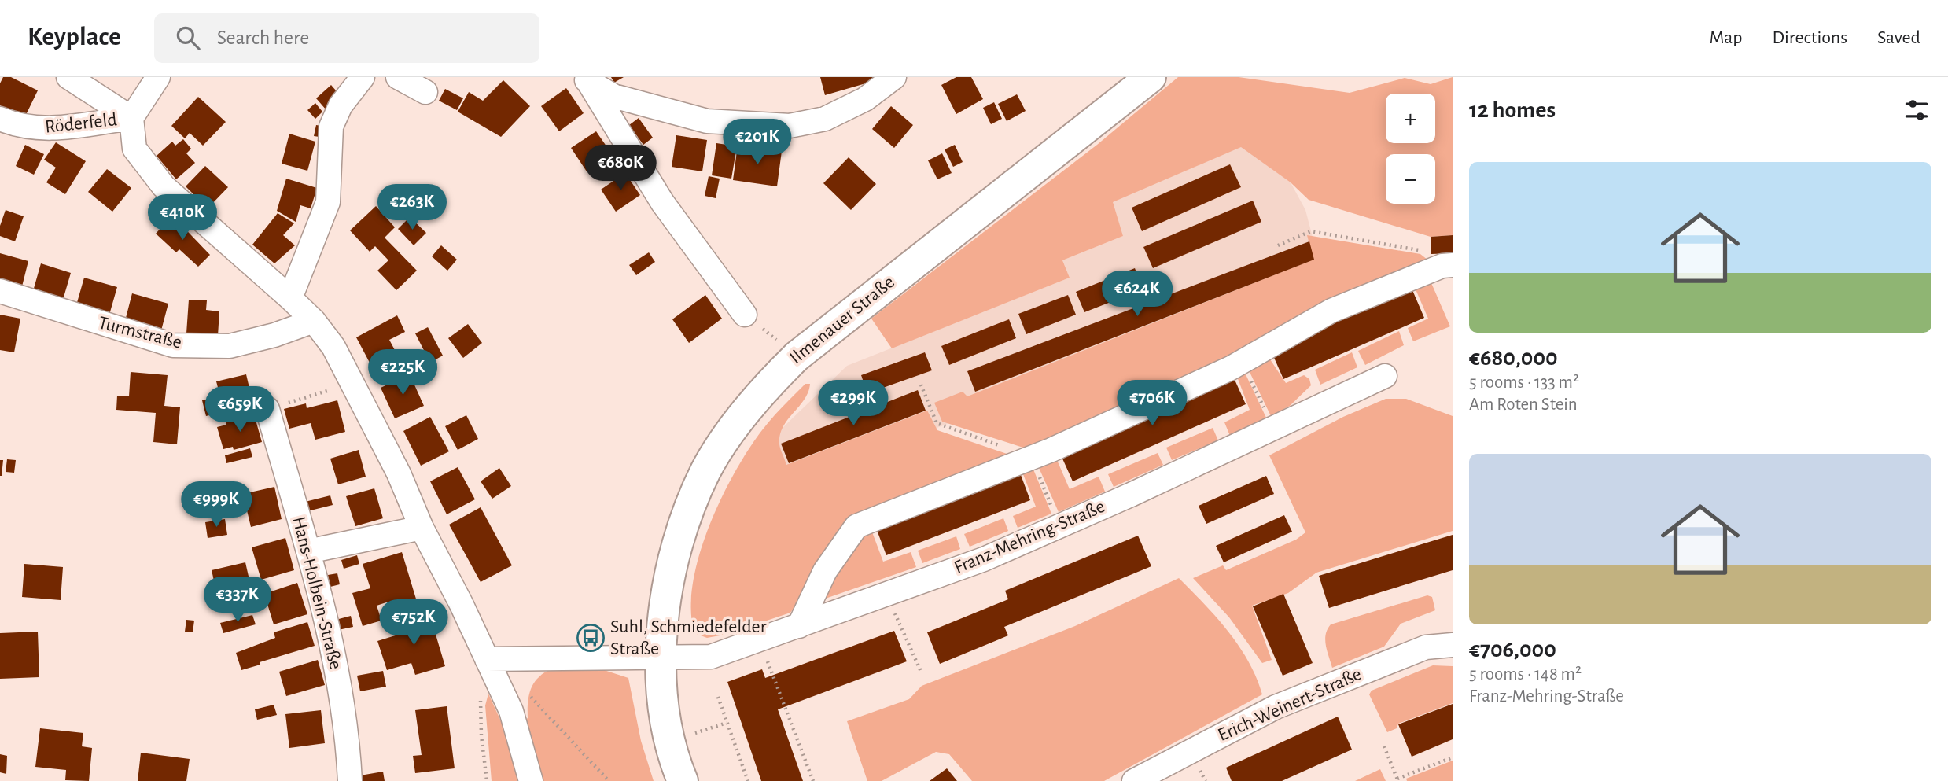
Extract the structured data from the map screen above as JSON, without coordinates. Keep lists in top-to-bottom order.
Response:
{
  "streets": {
    "main road": ["Ilmenauer Straße"],
    "street": [
      "Röderfeld",
      "Turmstraße",
      "Franz-Mehring-Straße",
      "Hans-Holbein-Straße",
      "Erich-Weinert-Straße"
    ]
  },
  "crossings": [
    ["Ilmenauer Straße", "Franz-Mehring-Straße"]
  ],
  "places": {
    "bus stop": ["Suhl, Schmiedefelder Straße"]
  },
  "page": {
    "header": "Keyplace",
    "search": "Search here",
    "nav": ["Map", "Directions", "Saved"],
    "heading": "12 homes",
    "map_buttons": ["+", "−"],
    "price": [
      "€201K",
      "€680K",
      "€263K",
      "€410K",
      "€624K",
      "€225K",
      "€299K",
      "€706K",
      "€659K",
      "€999K",
      "€337K",
      "€752K"
    ],
    "list": [
      {
        "name": "€680,000",
        "note": "5 rooms · 133 m² · Am Roten Stein"
      },
      {
        "name": "€706,000",
        "note": "5 rooms · 148 m² · Franz-Mehring-Straße"
      }
    ]
  }
}
